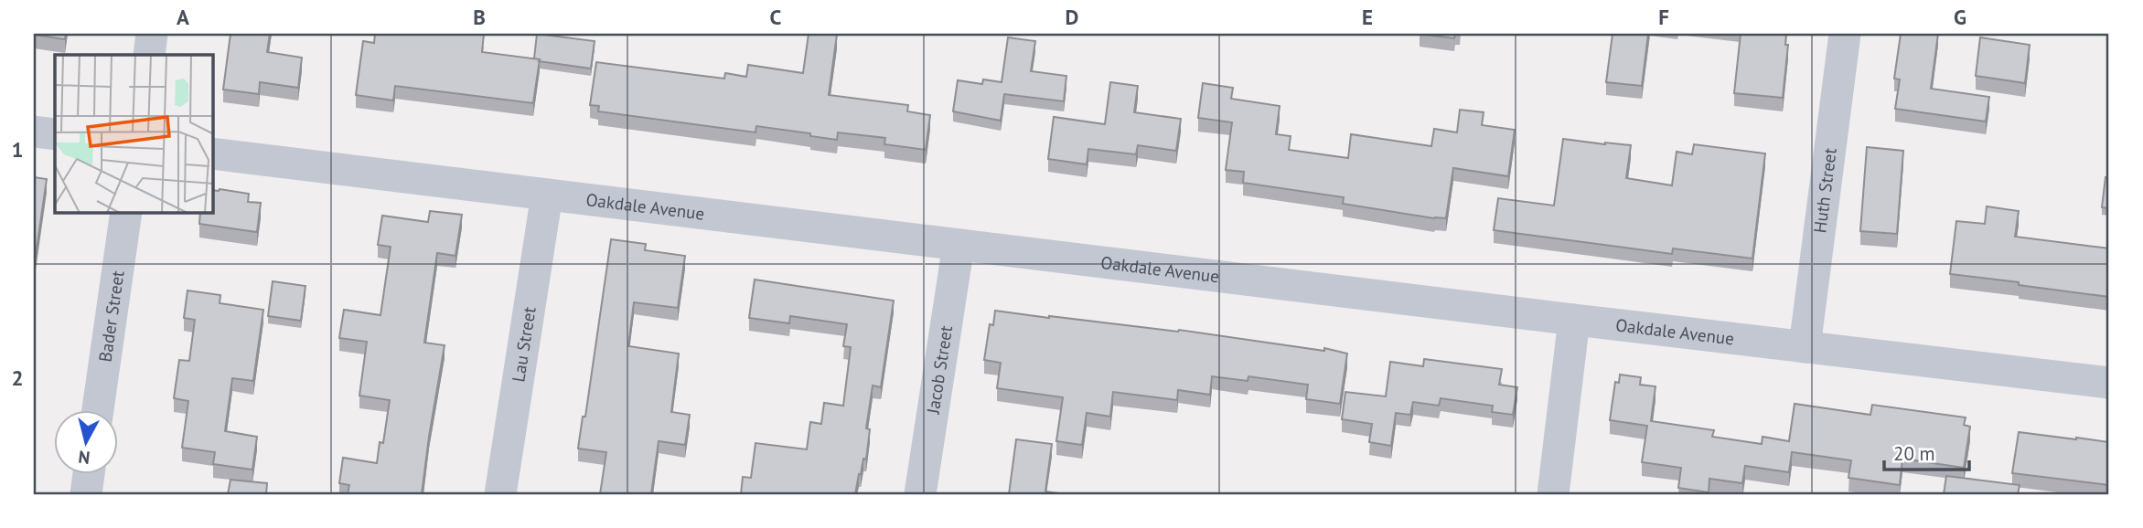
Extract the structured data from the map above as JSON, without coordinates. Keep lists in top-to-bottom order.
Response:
{
  "streets": {
    "street": [
      "Huth Street",
      "Oakdale Avenue",
      "Bader Street",
      "Lau Street",
      "Jacob Street"
    ]
  },
  "crossings": [
    ["Huth Street", "Oakdale Avenue"],
    ["Oakdale Avenue", "Lau Street"],
    ["Oakdale Avenue", "Jacob Street"]
  ],
  "scale_bar": "20 m",
  "north": "bottom",
  "grid": {
    "columns": [
      "A",
      "B",
      "C",
      "D",
      "E",
      "F",
      "G"
    ],
    "rows": ["1", "2"]
  }
}
